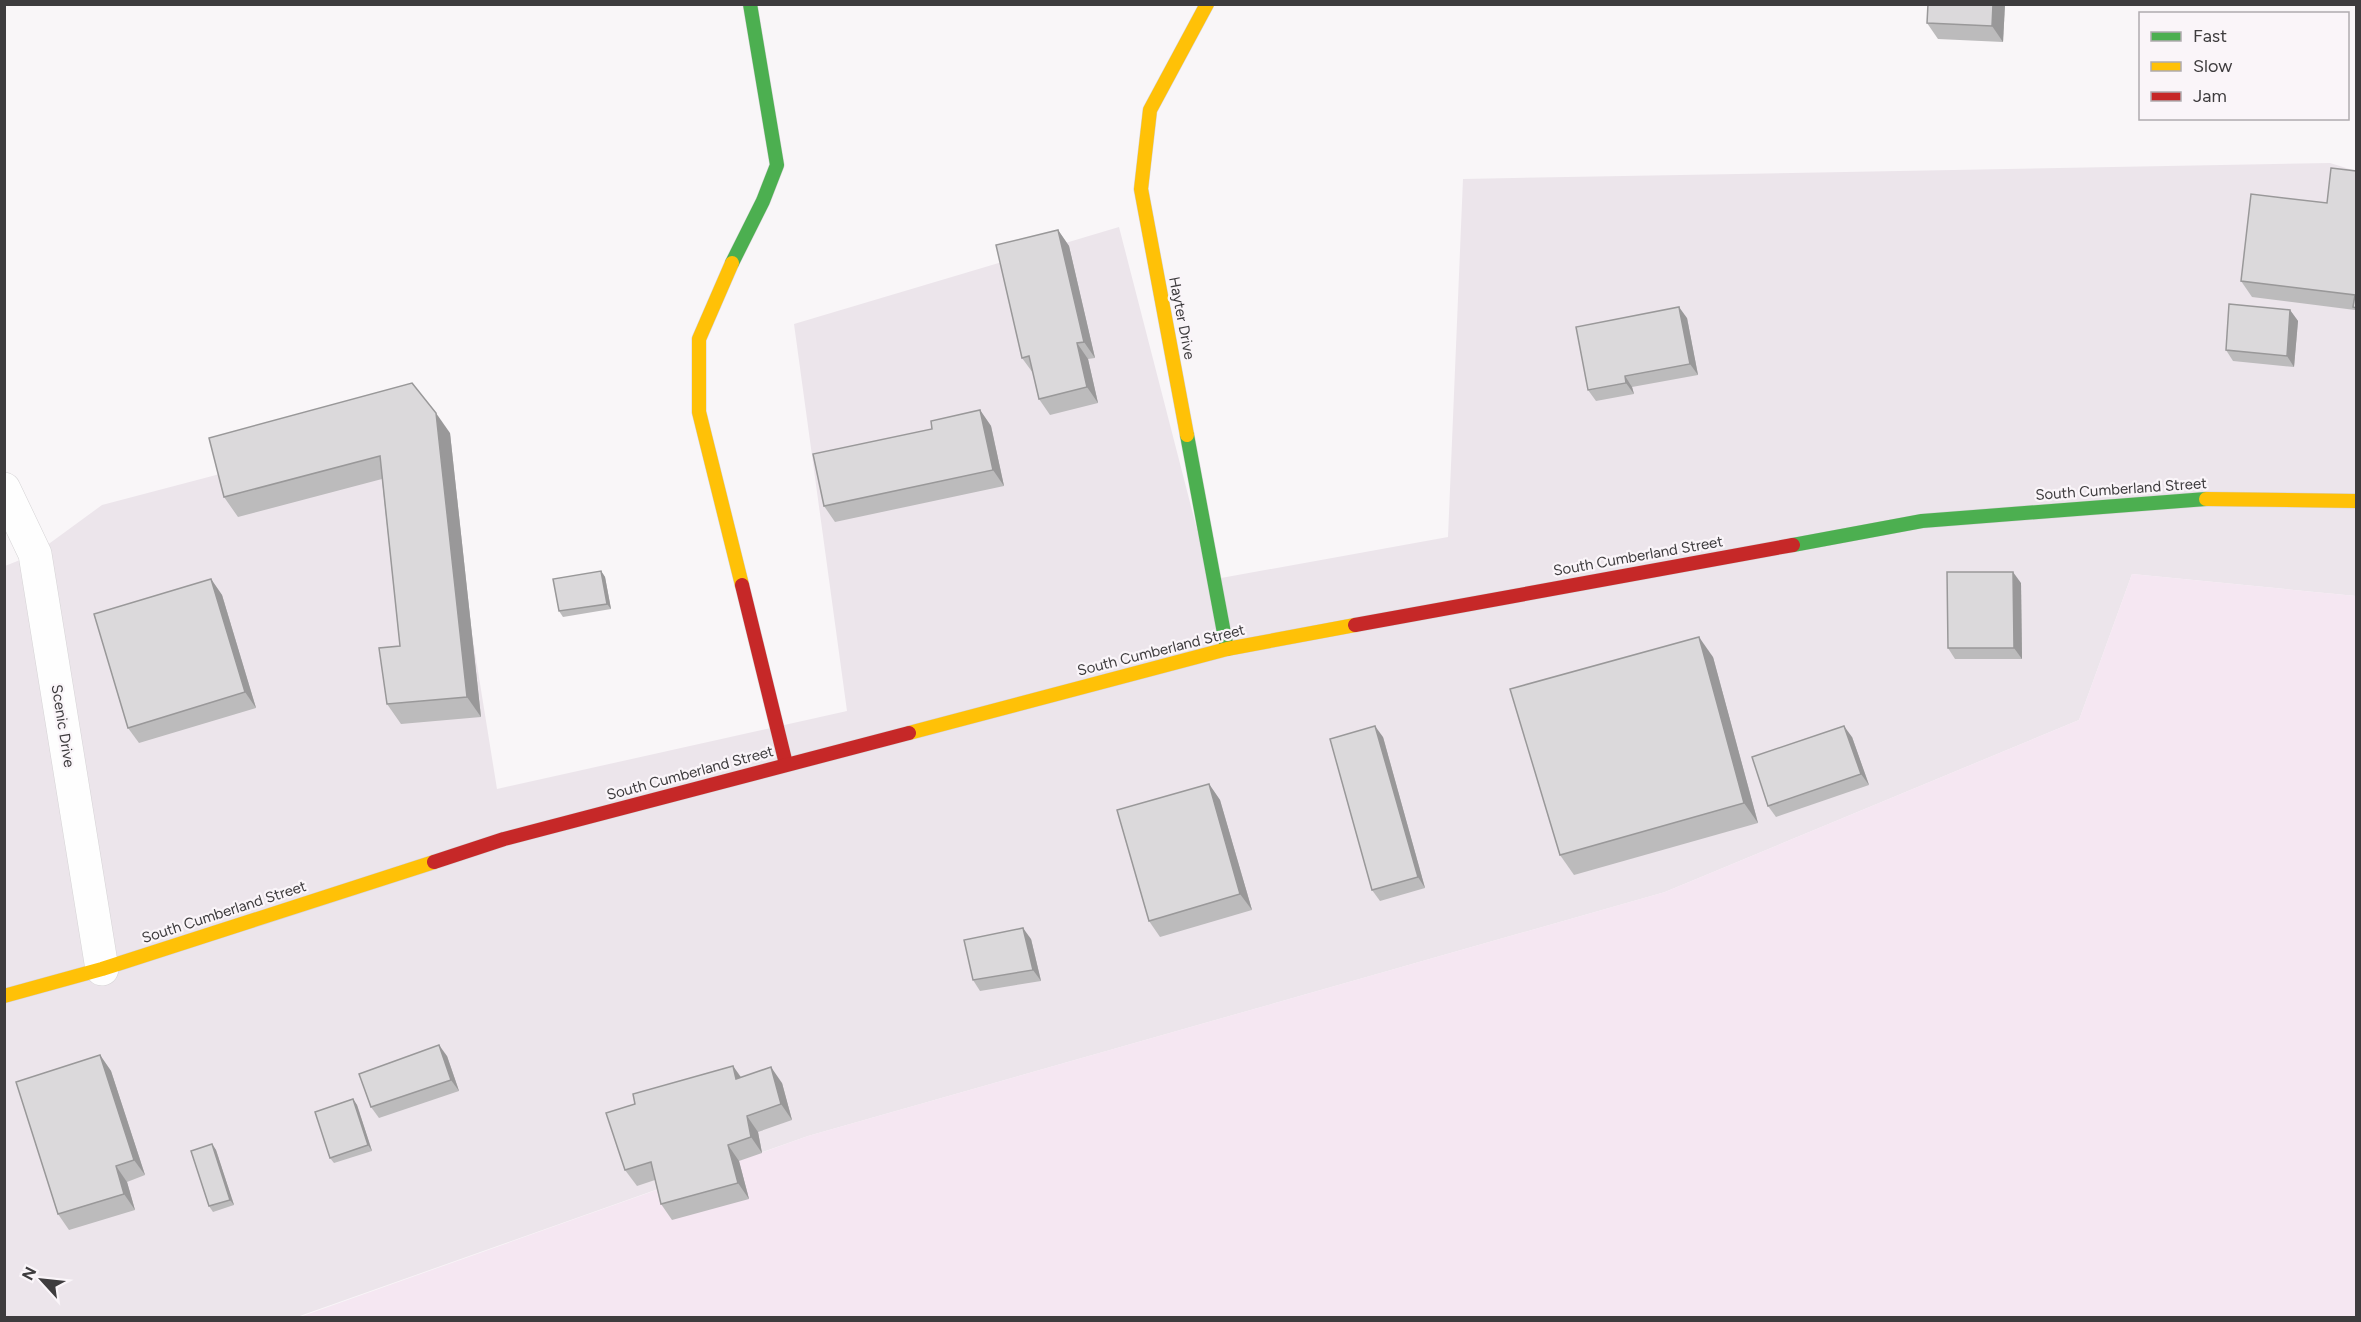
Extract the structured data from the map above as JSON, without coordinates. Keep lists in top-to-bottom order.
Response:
{
  "streets": {
    "main road": ["Hayter Drive", "South Cumberland Street"],
    "street": ["Scenic Drive"]
  },
  "crossings": [
    ["Hayter Drive", "South Cumberland Street"],
    ["South Cumberland Street", "Scenic Drive"]
  ],
  "legend": ["Fast", "Slow", "Jam"],
  "north": "top left"
}
